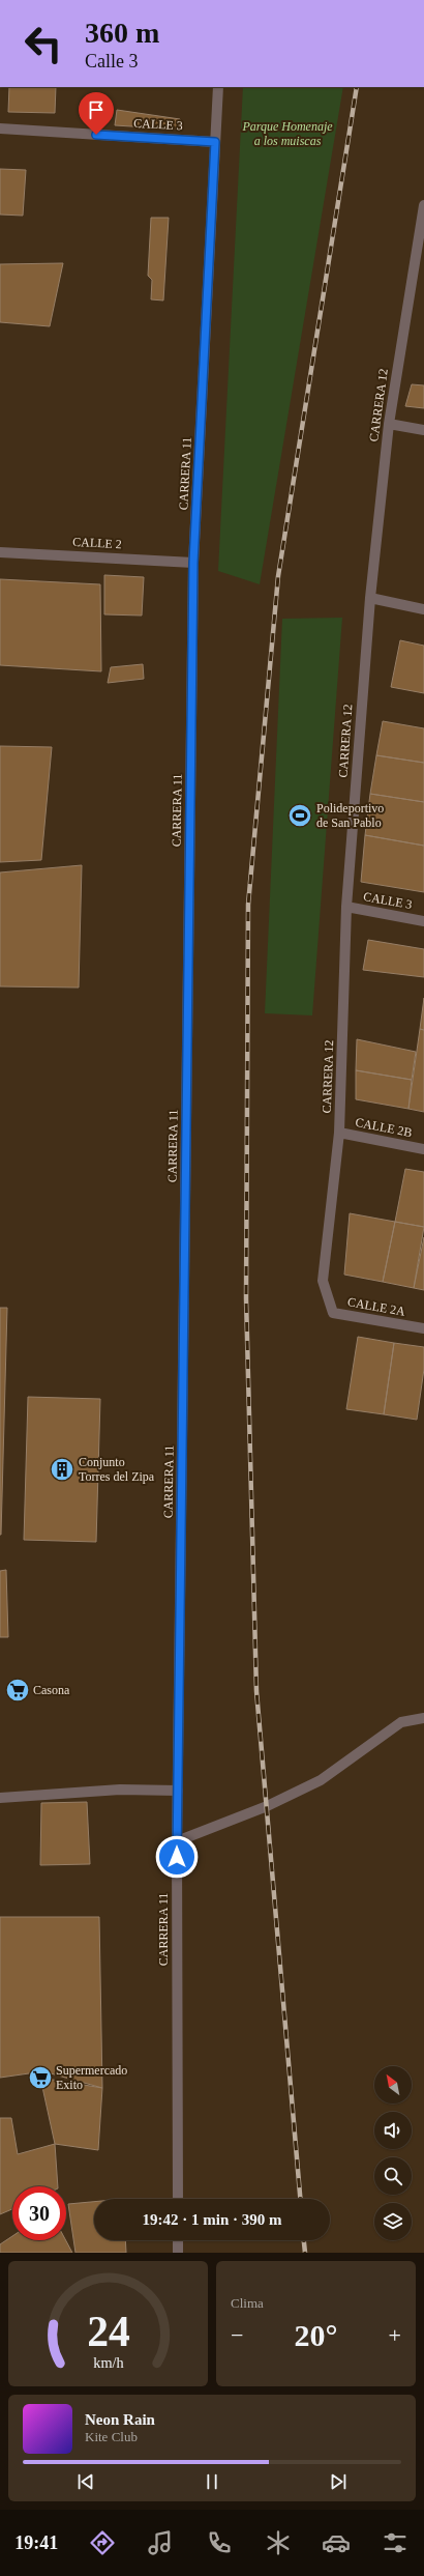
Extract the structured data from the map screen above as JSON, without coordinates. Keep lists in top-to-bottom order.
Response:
{
  "streets": {
    "street": [
      "CALLE 3",
      "CARRERA 12",
      "CARRERA 11",
      "CALLE 2",
      "CALLE 2B",
      "CALLE 2A"
    ]
  },
  "crossings": [
    ["CALLE 3", "CARRERA 12"],
    ["CALLE 3", "CARRERA 11"],
    ["CARRERA 12", "CALLE 2B"],
    ["CARRERA 12", "CALLE 2A"],
    ["CARRERA 11", "CALLE 2"]
  ],
  "parks": ["Parque Homenaje a los muiscas"],
  "places": {
    "sports": ["Polideportivo de San Pablo"],
    "building": ["Conjunto Torres del Zipa"],
    "supermarket": ["Casona", "Supermercado Exito"]
  },
  "north": "top left",
  "page": {
    "turn": ["360 m", "Calle 3"],
    "limit": "30",
    "trip": "19:42 · 1 min · 390 m",
    "tile": "Clima",
    "heat": ["−", "20°", "+"],
    "song": ["Neon Rain", "Kite Club"],
    "tabs": "19:41",
    "gauge": ["24", "km/h"]
  }
}
